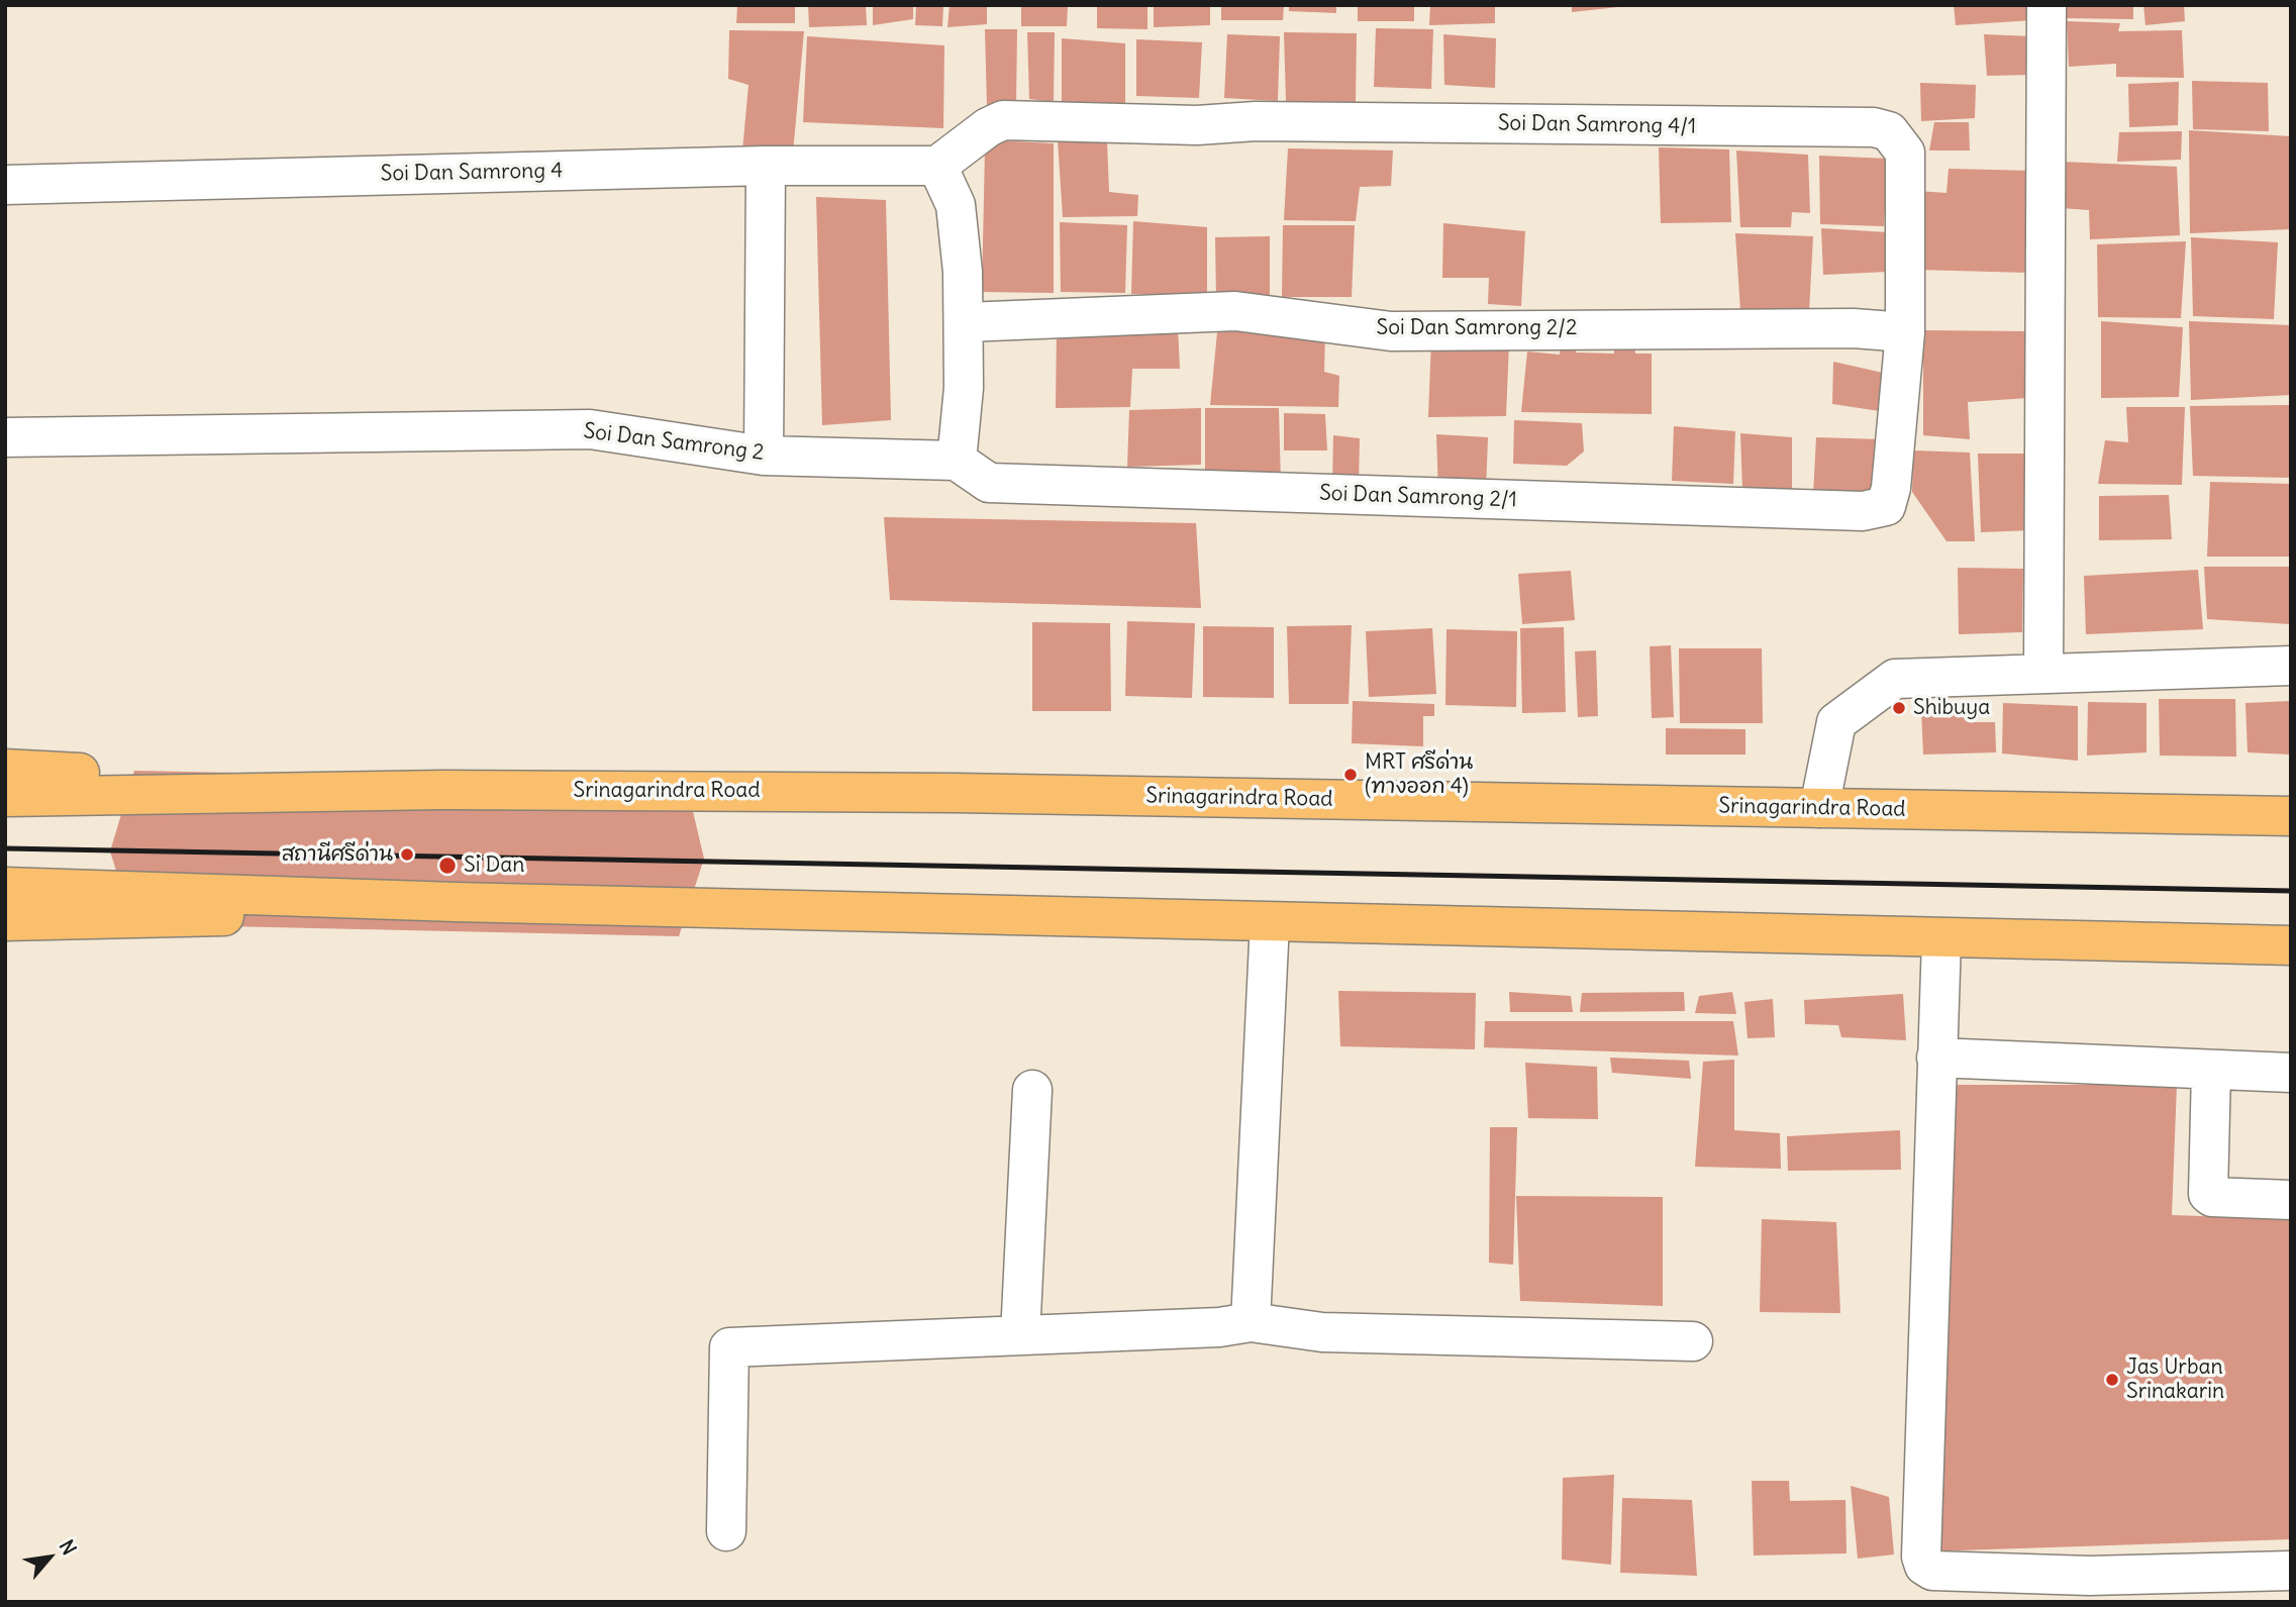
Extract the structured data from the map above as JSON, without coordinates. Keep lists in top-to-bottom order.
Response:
{
  "streets": {
    "main road": ["Srinagarindra Road"],
    "street": [
      "Soi Dan Samrong 4/1",
      "Soi Dan Samrong 4",
      "Soi Dan Samrong 2/2",
      "Soi Dan Samrong 2",
      "Soi Dan Samrong 2/1"
    ]
  },
  "crossings": [
    ["Soi Dan Samrong 4/1", "Soi Dan Samrong 4"],
    ["Soi Dan Samrong 4/1", "Soi Dan Samrong 2/2"],
    ["Soi Dan Samrong 4/1", "Soi Dan Samrong 2/1"],
    ["Soi Dan Samrong 2", "Soi Dan Samrong 2/1"]
  ],
  "places": [
    "Shibuya",
    "MRT ศรีด่าน (ทางออก 4)",
    "สถานีศรีด่าน",
    "Si Dan",
    "Jas Urban Srinakarin"
  ],
  "north": "top right"
}
